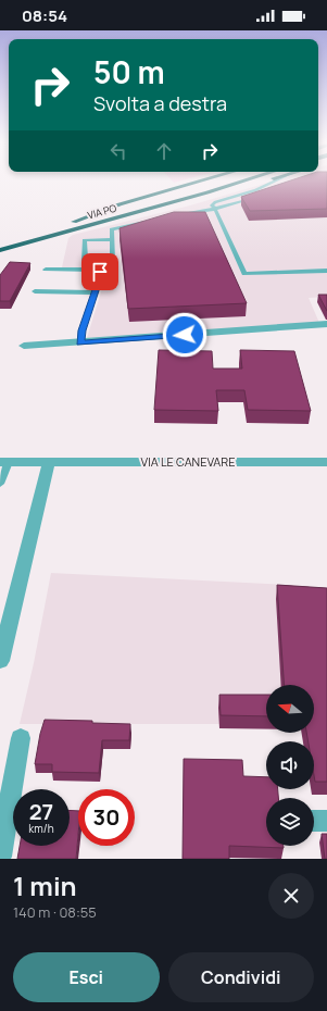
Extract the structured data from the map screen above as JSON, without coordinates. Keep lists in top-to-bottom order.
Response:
{
  "streets": {
    "highway": ["VIA PO"],
    "street": ["VIA LE CANEVARE"]
  },
  "north": "left",
  "page": {
    "status": "08:54",
    "turn": ["50 m", "Svolta a destra"],
    "speed": "27 km/h",
    "limit": "30",
    "heading": ["1 min", "140 m · 08:55"],
    "buttons": ["Esci", "Condividi"]
  }
}
